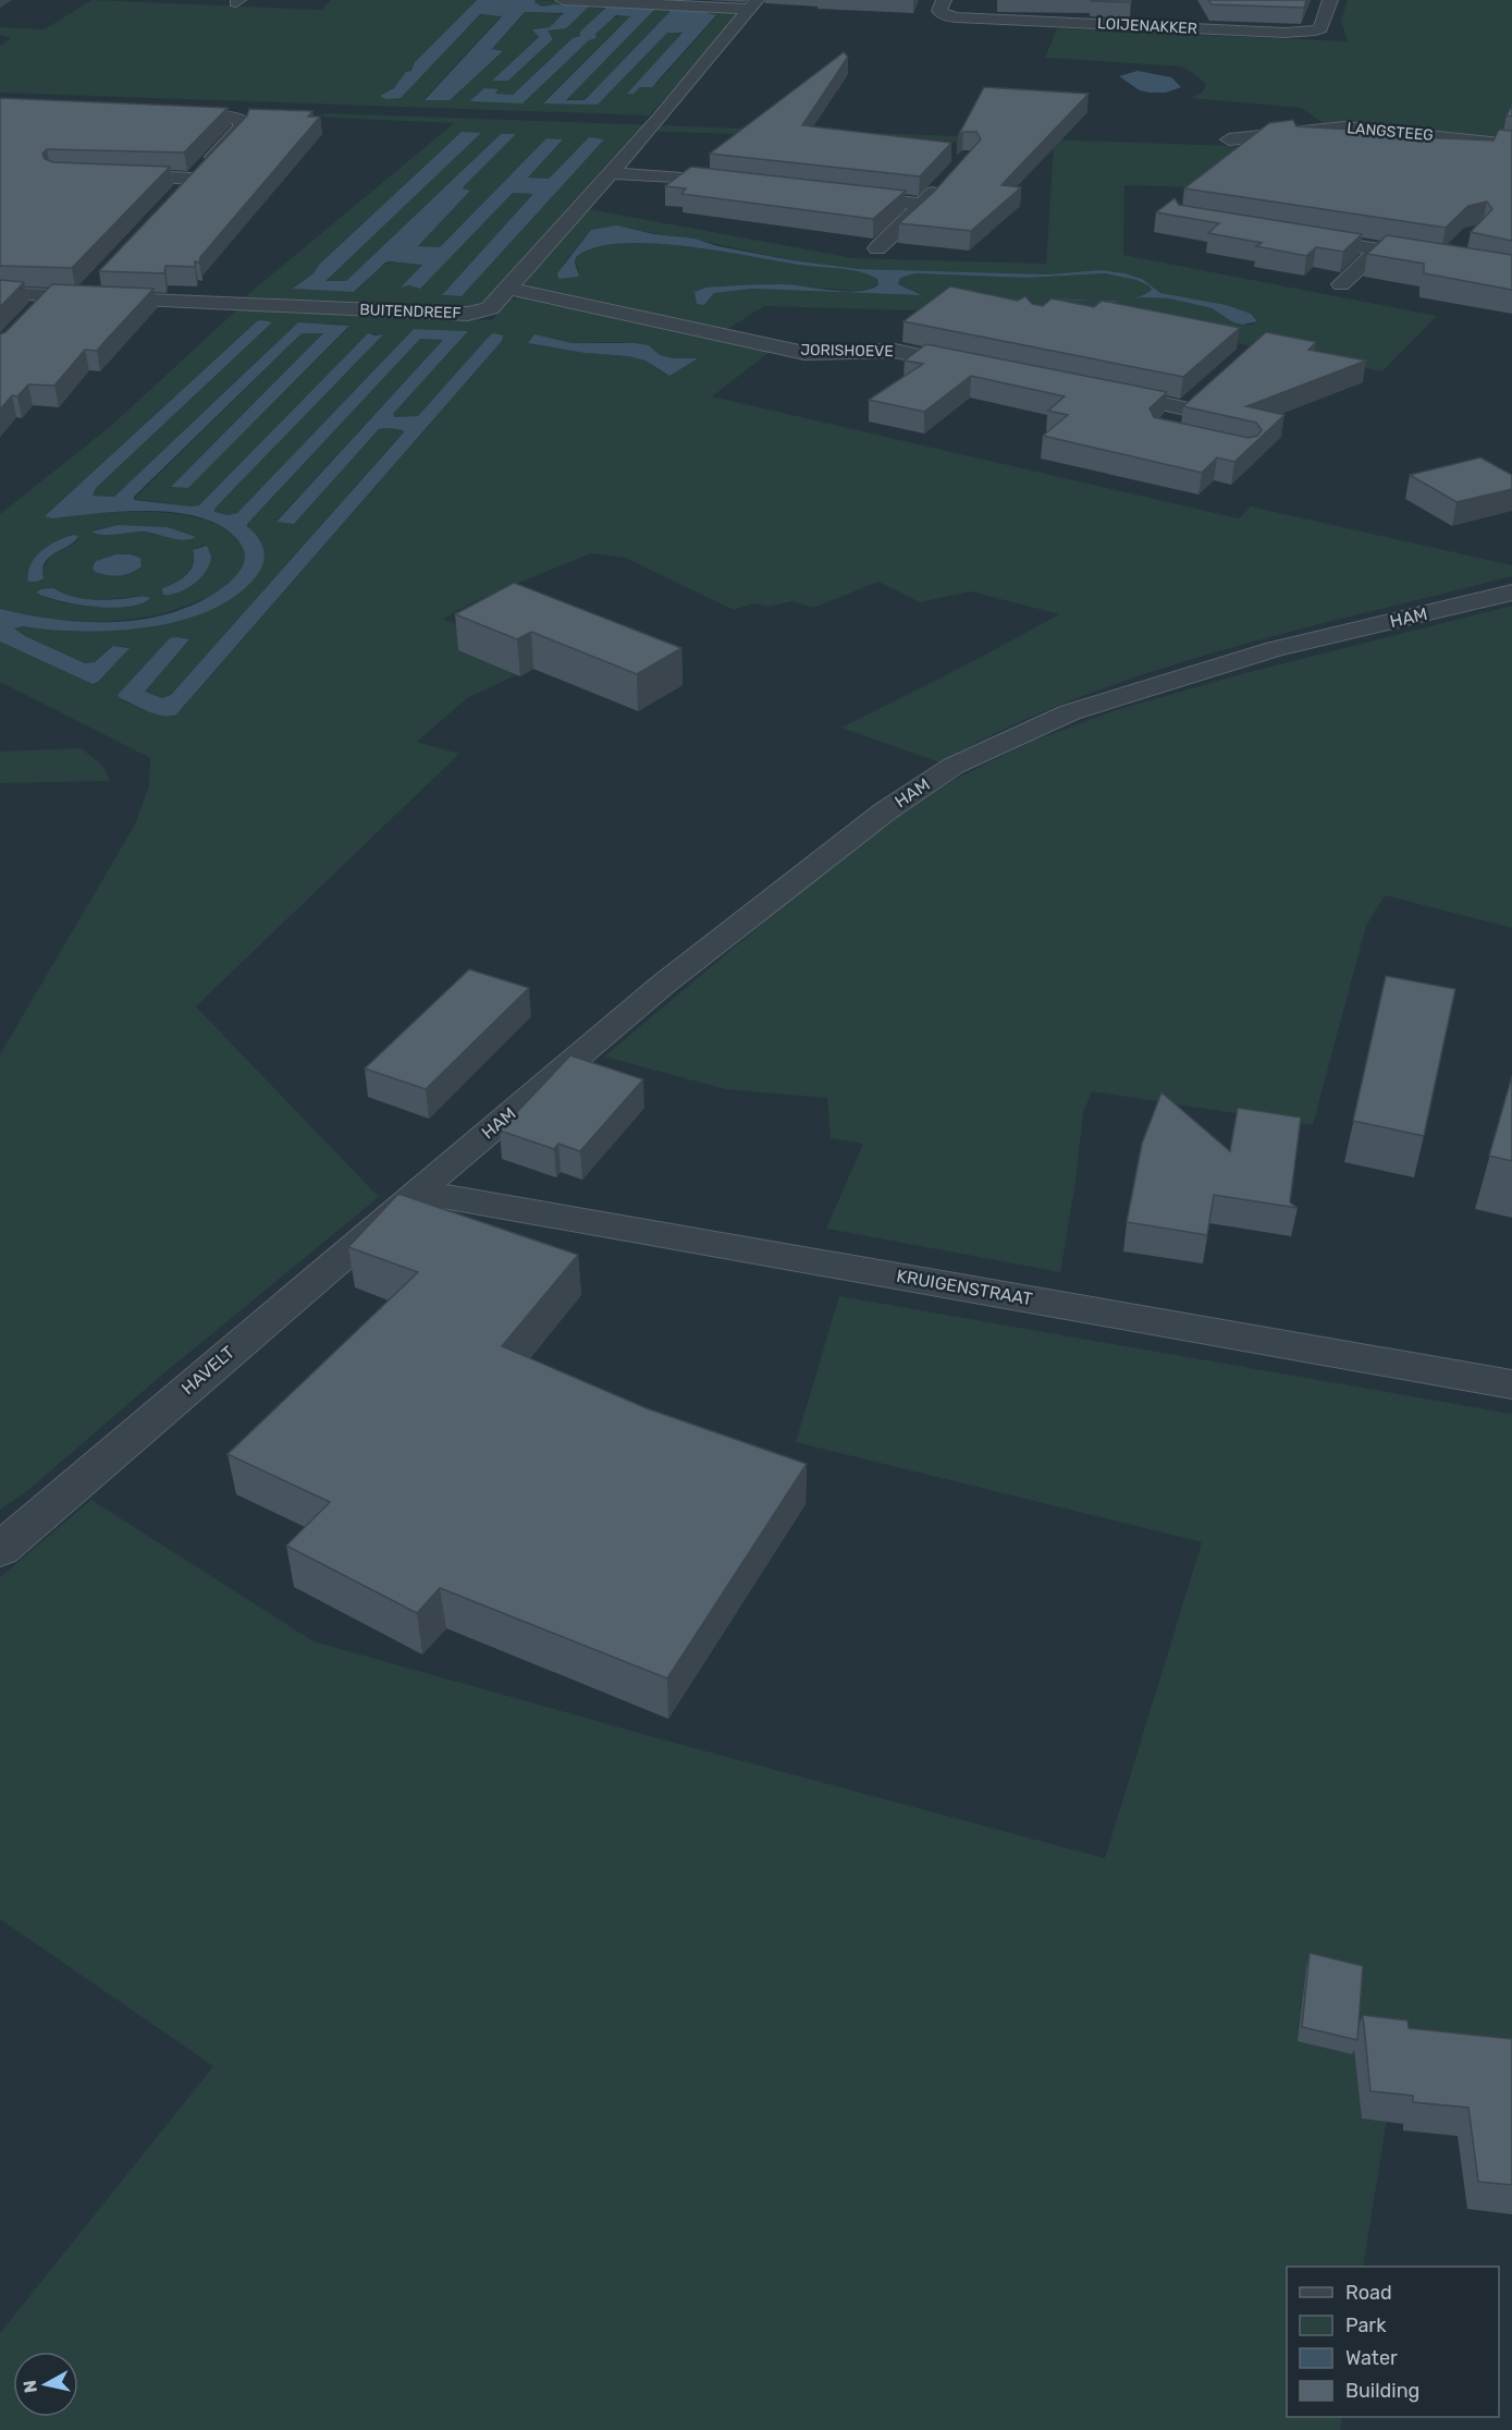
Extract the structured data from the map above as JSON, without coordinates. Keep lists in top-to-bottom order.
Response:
{
  "streets": {
    "street": [
      "LOIJENAKKER",
      "LANGSTEEG",
      "BUITENDREEF",
      "JORISHOEVE",
      "HAM",
      "KRUIGENSTRAAT",
      "HAVELT"
    ]
  },
  "crossings": [
    ["BUITENDREEF", "JORISHOEVE"],
    ["HAM", "KRUIGENSTRAAT"],
    ["HAM", "HAVELT"],
    ["KRUIGENSTRAAT", "HAVELT"]
  ],
  "legend": [
    "Road",
    "Park",
    "Water",
    "Building"
  ],
  "north": "left"
}
